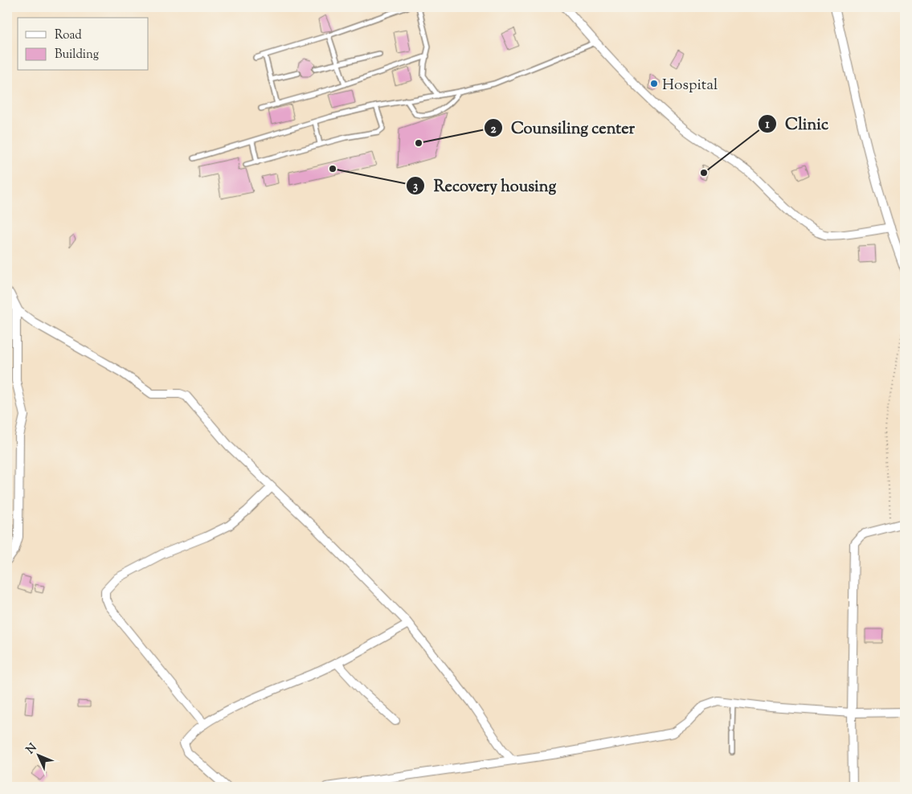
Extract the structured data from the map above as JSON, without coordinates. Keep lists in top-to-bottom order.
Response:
{
  "places": [
    "Hospital",
    "Counsiling center",
    "Recovery housing",
    "Clinic"
  ],
  "legend": ["Road", "Building"],
  "north": "top left"
}
